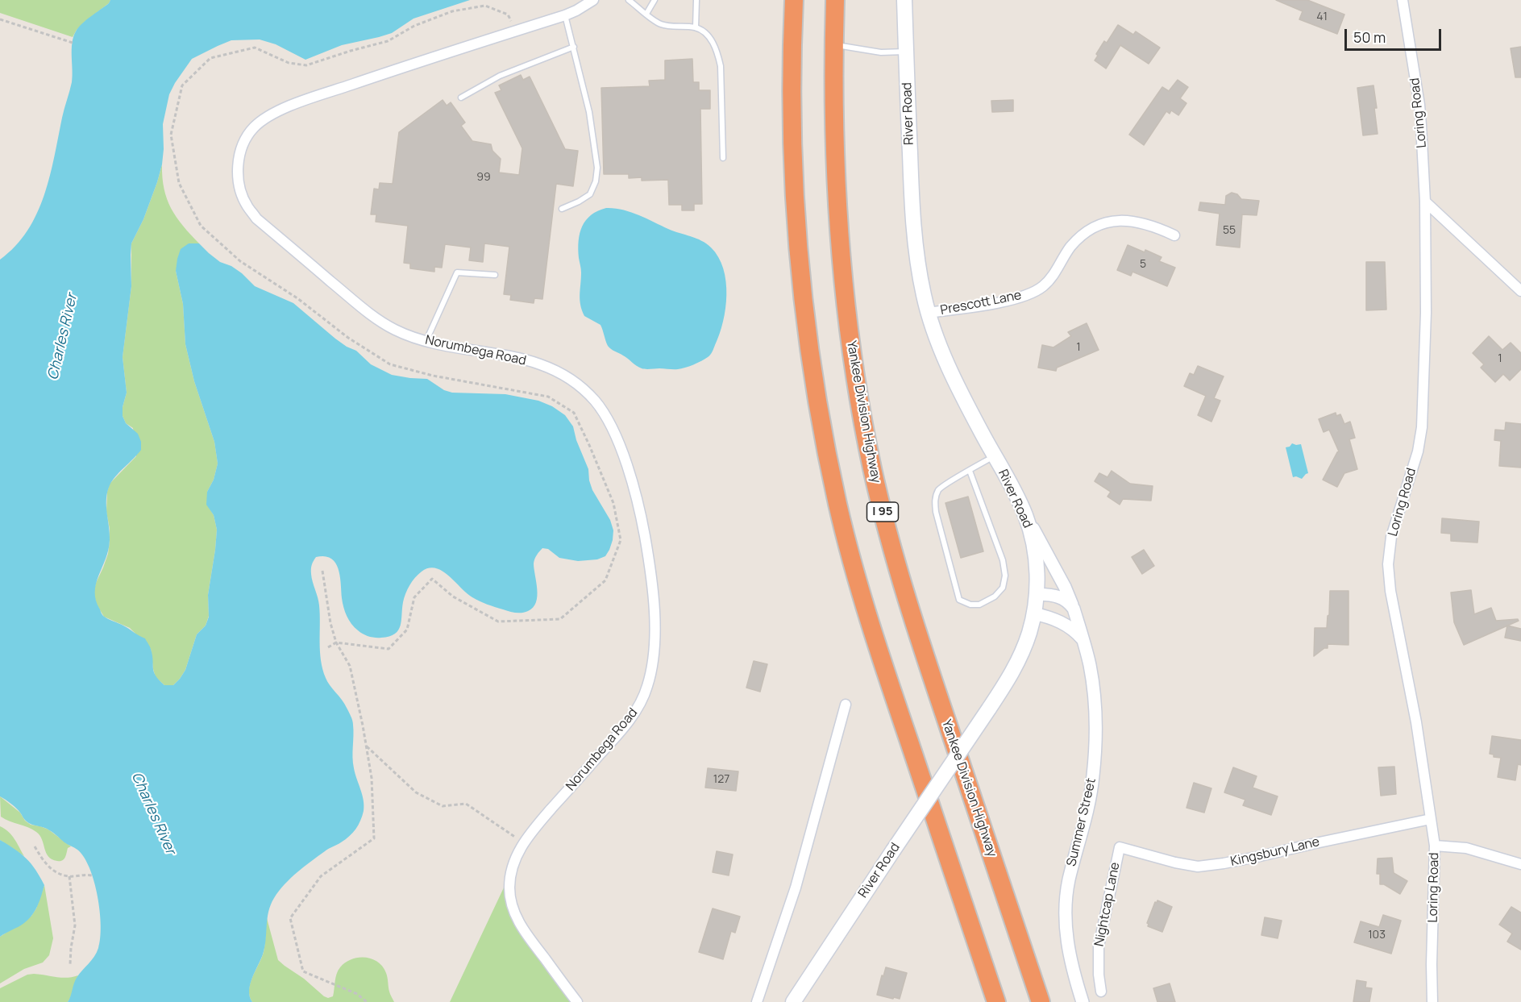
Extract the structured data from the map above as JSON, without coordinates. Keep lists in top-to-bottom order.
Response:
{
  "streets": {
    "highway": ["Yankee Division Highway", "I 95"],
    "main road": ["River Road"],
    "street": [
      "Loring Road",
      "Prescott Lane",
      "Norumbega Road",
      "Summer Street",
      "Kingsbury Lane",
      "Nightcap Lane"
    ]
  },
  "crossings": [
    ["Loring Road", "Kingsbury Lane"],
    ["River Road", "Prescott Lane"],
    ["River Road", "Summer Street"],
    ["Kingsbury Lane", "Nightcap Lane"]
  ],
  "water": ["Charles River"],
  "house_numbers": [
    "41",
    "99",
    "55",
    "5",
    "1",
    "1",
    "127",
    "103"
  ],
  "scale_bar": "50 m"
}
